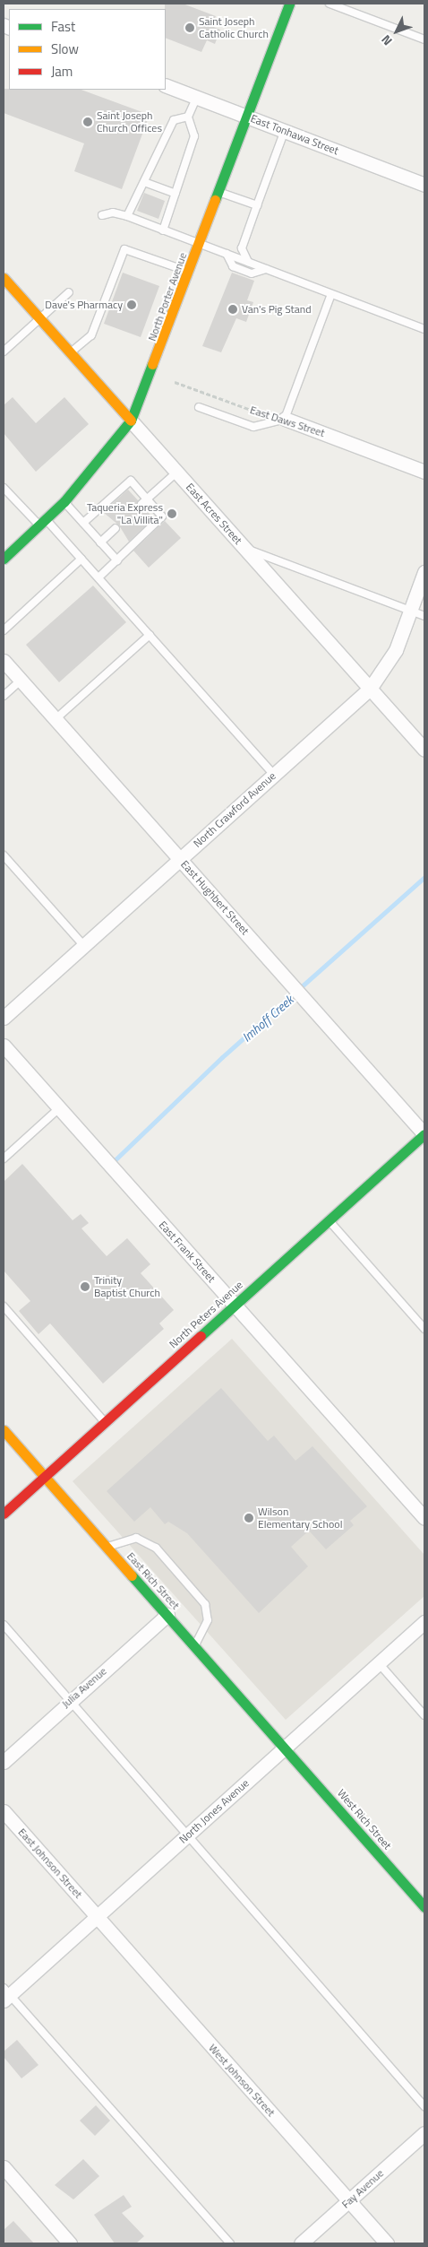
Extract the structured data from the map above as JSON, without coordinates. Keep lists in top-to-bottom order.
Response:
{
  "streets": {
    "street": [
      "East Tonhawa Street",
      "North Porter Avenue",
      "East Daws Street",
      "East Acres Street",
      "North Crawford Avenue",
      "East Hughbert Street",
      "East Frank Street",
      "North Peters Avenue",
      "East Rich Street",
      "Julia Avenue",
      "North Jones Avenue",
      "West Rich Street",
      "East Johnson Street",
      "West Johnson Street",
      "Fay Avenue"
    ]
  },
  "crossings": [
    ["East Tonhawa Street", "North Porter Avenue"],
    ["North Porter Avenue", "East Acres Street"],
    ["East Acres Street", "North Crawford Avenue"],
    ["North Crawford Avenue", "East Hughbert Street"],
    ["East Hughbert Street", "North Peters Avenue"],
    ["East Frank Street", "North Peters Avenue"],
    ["North Peters Avenue", "East Rich Street"],
    ["East Rich Street", "Julia Avenue"],
    ["East Rich Street", "North Jones Avenue"],
    ["East Rich Street", "West Rich Street"],
    ["North Jones Avenue", "West Rich Street"],
    ["North Jones Avenue", "East Johnson Street"],
    ["North Jones Avenue", "West Johnson Street"],
    ["East Johnson Street", "West Johnson Street"],
    ["West Johnson Street", "Fay Avenue"]
  ],
  "water": ["Imhoff Creek"],
  "places": [
    "Saint Joseph Catholic Church",
    "Saint Joseph Church Offices",
    "Dave's Pharmacy",
    "Van's Pig Stand",
    "Taqueria Express \"La Villita\"",
    "Trinity Baptist Church",
    "Wilson Elementary School"
  ],
  "legend": ["Fast", "Slow", "Jam"],
  "north": "bottom left"
}
